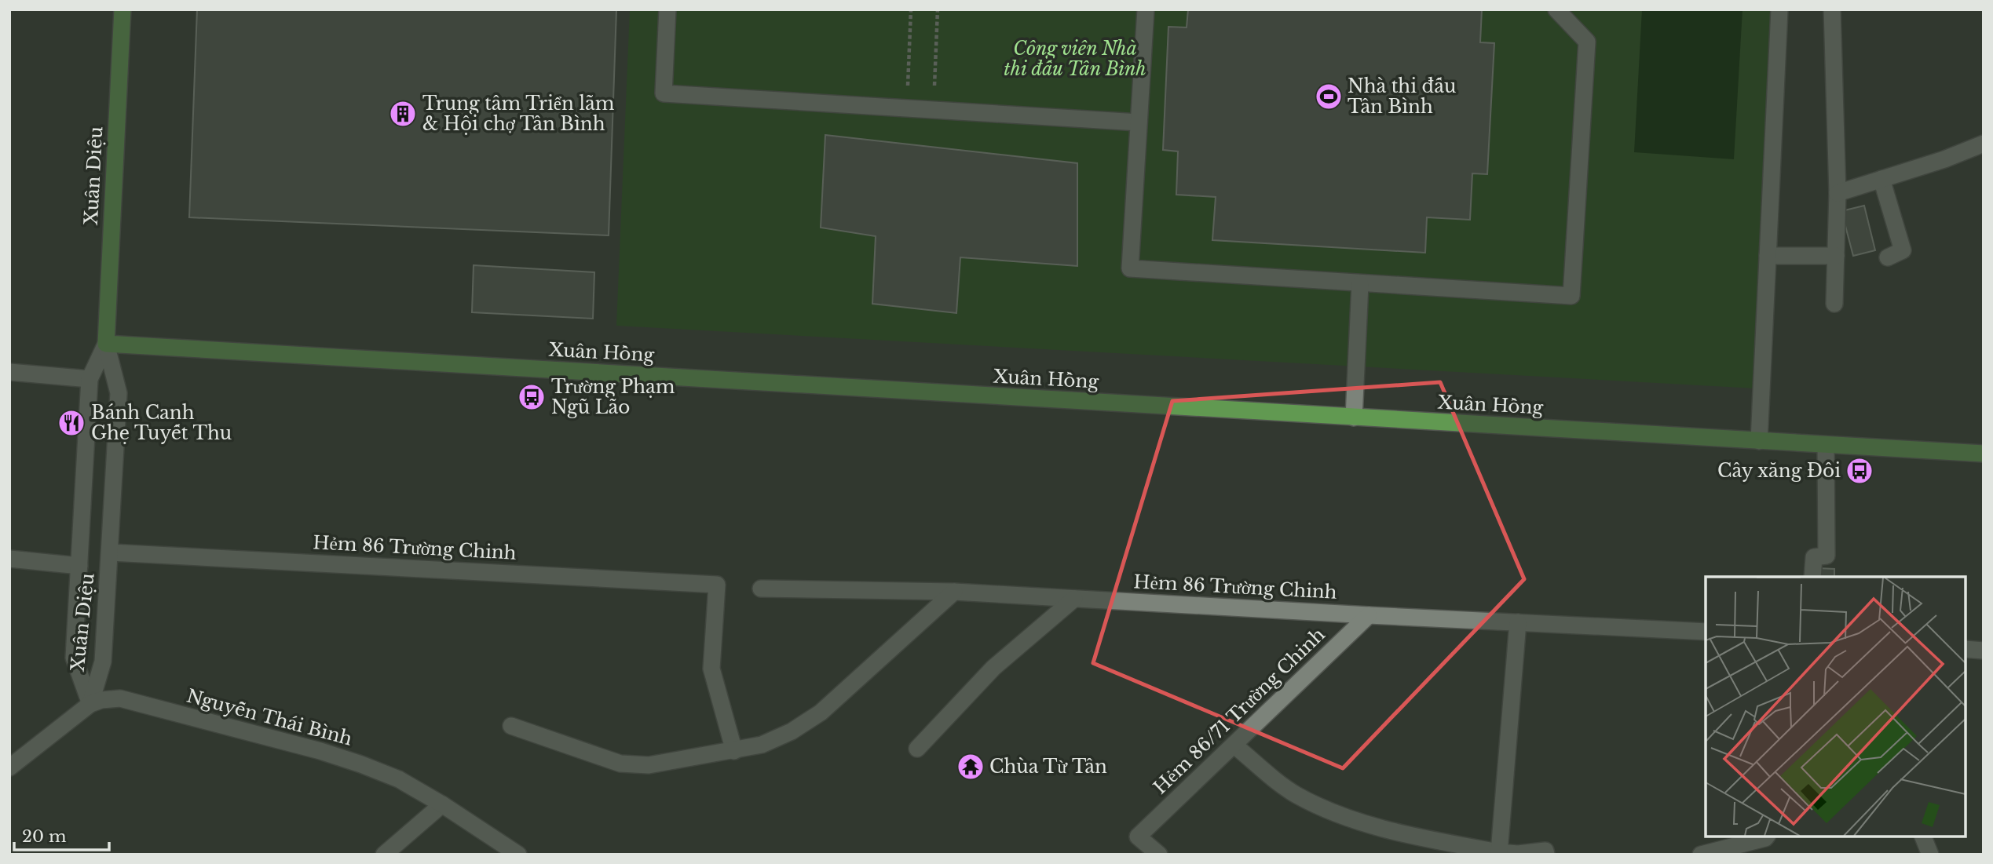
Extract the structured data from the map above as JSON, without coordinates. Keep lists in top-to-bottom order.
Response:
{
  "streets": {
    "main road": ["Xuân Diệu", "Xuân Hồng"],
    "street": ["Hẻm 86 Trường Chinh", "Hẻm 86/71 Trường Chinh", "Nguyễn Thái Bình"]
  },
  "crossings": [
    ["Xuân Diệu", "Xuân Hồng"],
    ["Xuân Diệu", "Hẻm 86 Trường Chinh"],
    ["Xuân Diệu", "Nguyễn Thái Bình"],
    ["Hẻm 86 Trường Chinh", "Hẻm 86/71 Trường Chinh"]
  ],
  "parks": ["Công viên Nhà thi đấu Tân Bình"],
  "places": {
    "sports": ["Nhà thi đấu Tân Bình"],
    "building": ["Trung tâm Triển lãm & Hội chợ Tân Bình"],
    "bus stop": ["Trường Phạm Ngũ Lão", "Cây xăng Đôi"],
    "restaurant": ["Bánh Canh Ghẹ Tuyết Thu"],
    "temple": ["Chùa Từ Tân"]
  },
  "scale_bar": "20 m"
}
